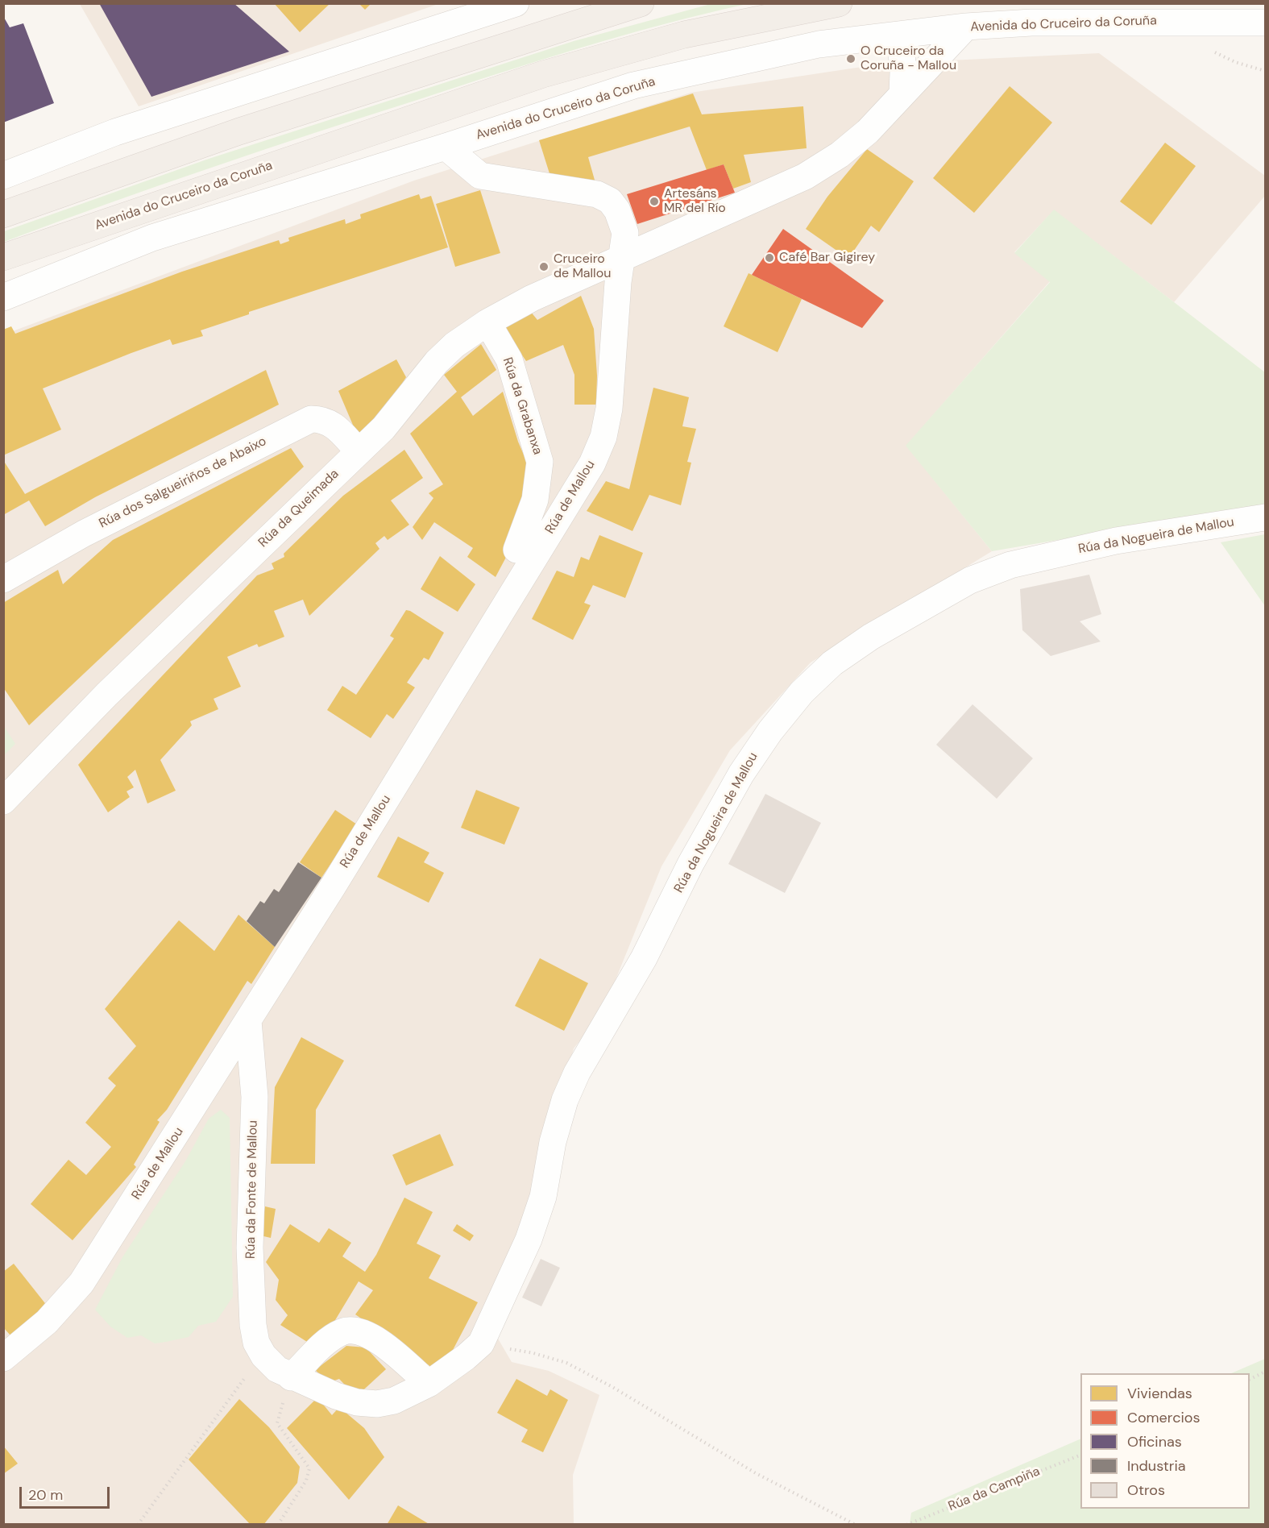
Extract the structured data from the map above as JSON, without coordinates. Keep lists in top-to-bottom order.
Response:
{
  "streets": {
    "main road": ["Avenida do Cruceiro da Coruña"],
    "street": [
      "Rúa da Grabanxa",
      "Rúa dos Salgueiriños de Abaixo",
      "Rúa de Mallou",
      "Rúa da Queimada",
      "Rúa da Nogueira de Mallou",
      "Rúa da Fonte de Mallou"
    ],
    "path": ["Rúa da Campiña"]
  },
  "crossings": [
    ["Avenida do Cruceiro da Coruña", "Rúa de Mallou"],
    ["Rúa da Grabanxa", "Rúa da Queimada"],
    ["Rúa dos Salgueiriños de Abaixo", "Rúa da Queimada"],
    ["Rúa de Mallou", "Rúa da Queimada"],
    ["Rúa de Mallou", "Rúa da Fonte de Mallou"],
    ["Rúa da Nogueira de Mallou", "Rúa da Fonte de Mallou"]
  ],
  "places": [
    "O Cruceiro da Coruña - Mallou",
    "Artesáns MR del Río",
    "Café Bar Gigirey",
    "Cruceiro de Mallou"
  ],
  "legend": [
    "Viviendas",
    "Comercios",
    "Oficinas",
    "Industria",
    "Otros"
  ],
  "scale_bar": "20 m"
}
